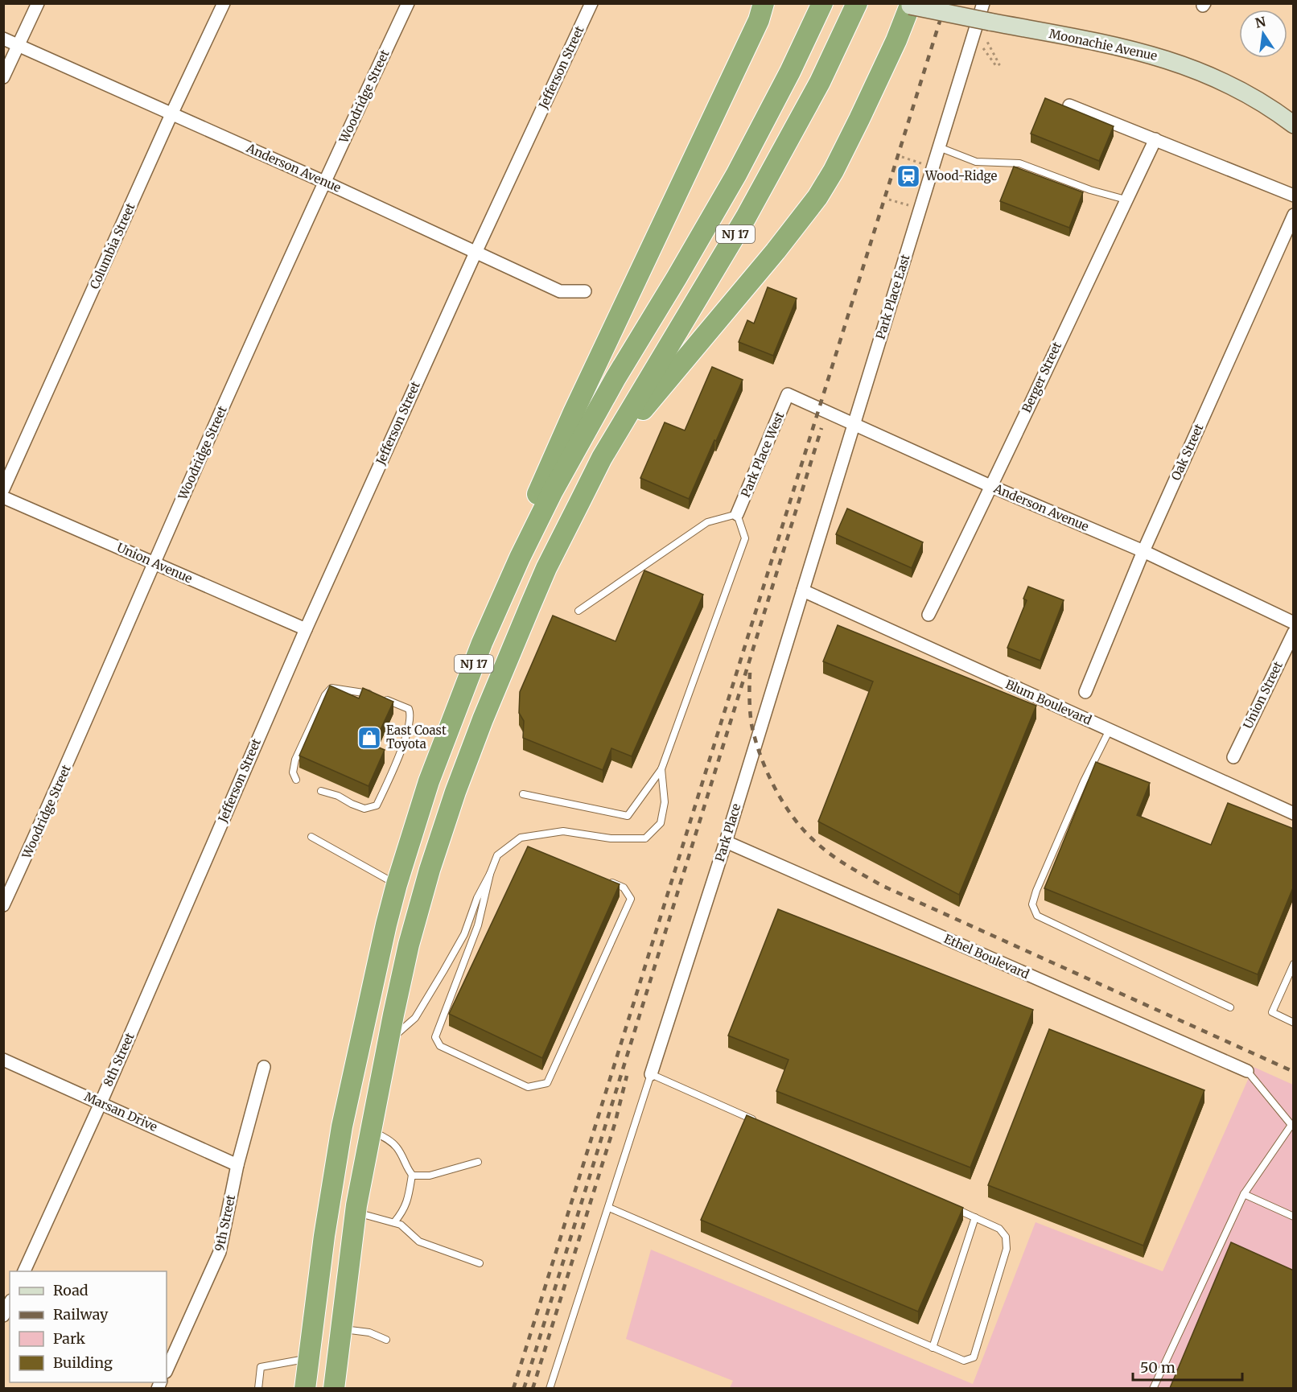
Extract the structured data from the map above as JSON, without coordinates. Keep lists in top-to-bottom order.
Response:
{
  "streets": {
    "highway": ["NJ 17"],
    "main road": ["Moonachie Avenue"],
    "street": [
      "Jefferson Street",
      "Woodridge Street",
      "Anderson Avenue",
      "Columbia Street",
      "Park Place East",
      "Berger Street",
      "Oak Street",
      "Park Place West",
      "Union Avenue",
      "Union Street",
      "Blum Boulevard",
      "Park Place",
      "Ethel Boulevard",
      "8th Street",
      "Marsan Drive",
      "9th Street"
    ]
  },
  "crossings": [
    ["Jefferson Street", "Anderson Avenue"],
    ["Jefferson Street", "Union Avenue"],
    ["Jefferson Street", "8th Street"],
    ["Woodridge Street", "Anderson Avenue"],
    ["Woodridge Street", "Union Avenue"],
    ["Anderson Avenue", "Columbia Street"],
    ["Anderson Avenue", "Park Place East"],
    ["Anderson Avenue", "Berger Street"],
    ["Anderson Avenue", "Oak Street"],
    ["Anderson Avenue", "Park Place West"],
    ["Park Place East", "Blum Boulevard"],
    ["Park Place East", "Park Place"],
    ["Blum Boulevard", "Park Place"],
    ["Park Place", "Ethel Boulevard"],
    ["8th Street", "Marsan Drive"],
    ["Marsan Drive", "9th Street"]
  ],
  "places": {
    "station": ["Wood-Ridge"],
    "shop": ["East Coast Toyota"]
  },
  "legend": [
    "Road",
    "Railway",
    "Park",
    "Building"
  ],
  "scale_bar": "50 m",
  "north": "top"
}
